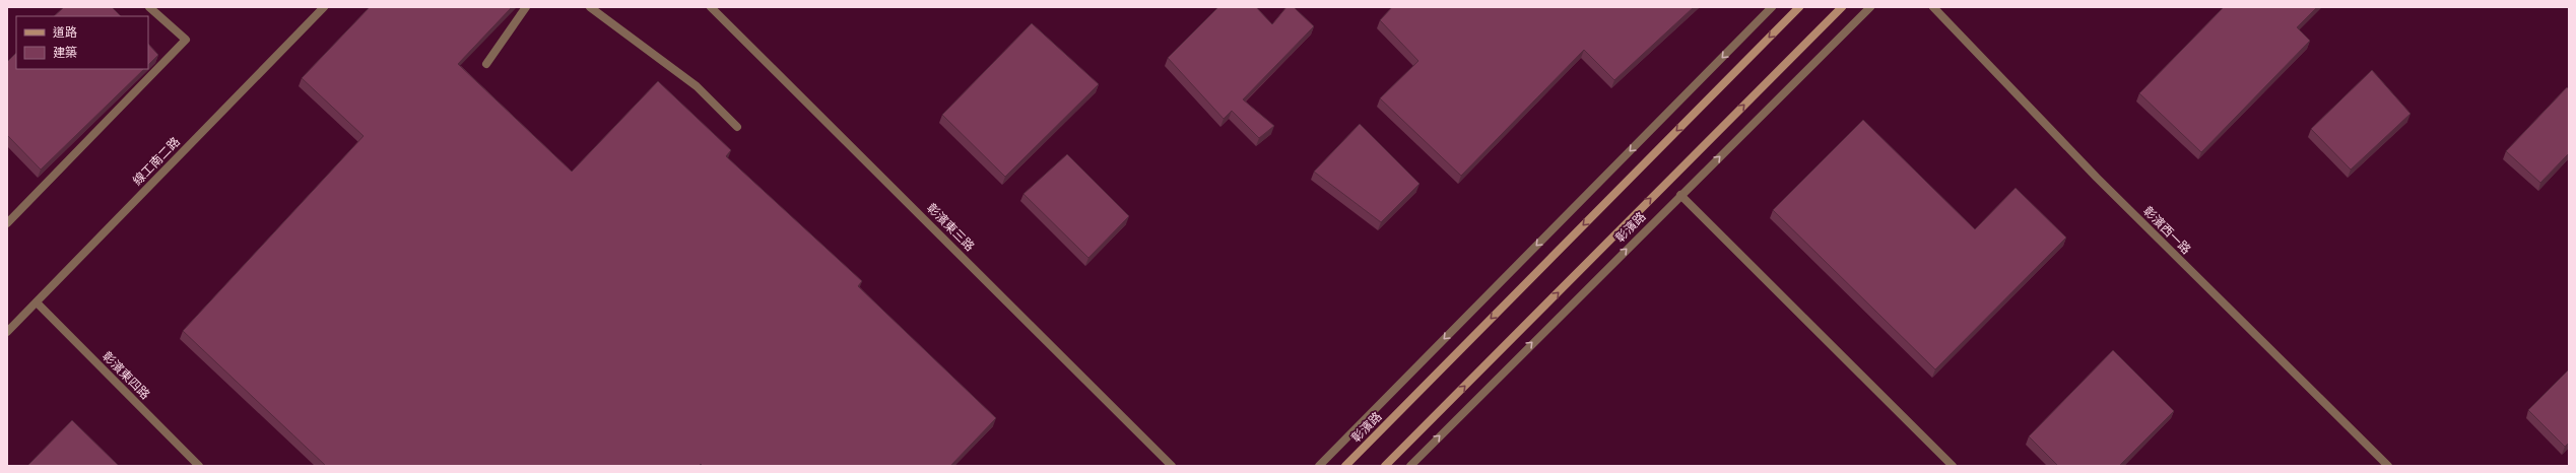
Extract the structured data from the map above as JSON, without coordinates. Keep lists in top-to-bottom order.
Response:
{
  "streets": {
    "street": [
      "線工南二路",
      "彰濱東三路",
      "彰濱路",
      "彰濱西一路",
      "彰濱東四路"
    ]
  },
  "crossings": [
    ["線工南二路", "彰濱東四路"]
  ],
  "legend": ["道路", "建築"]
}
